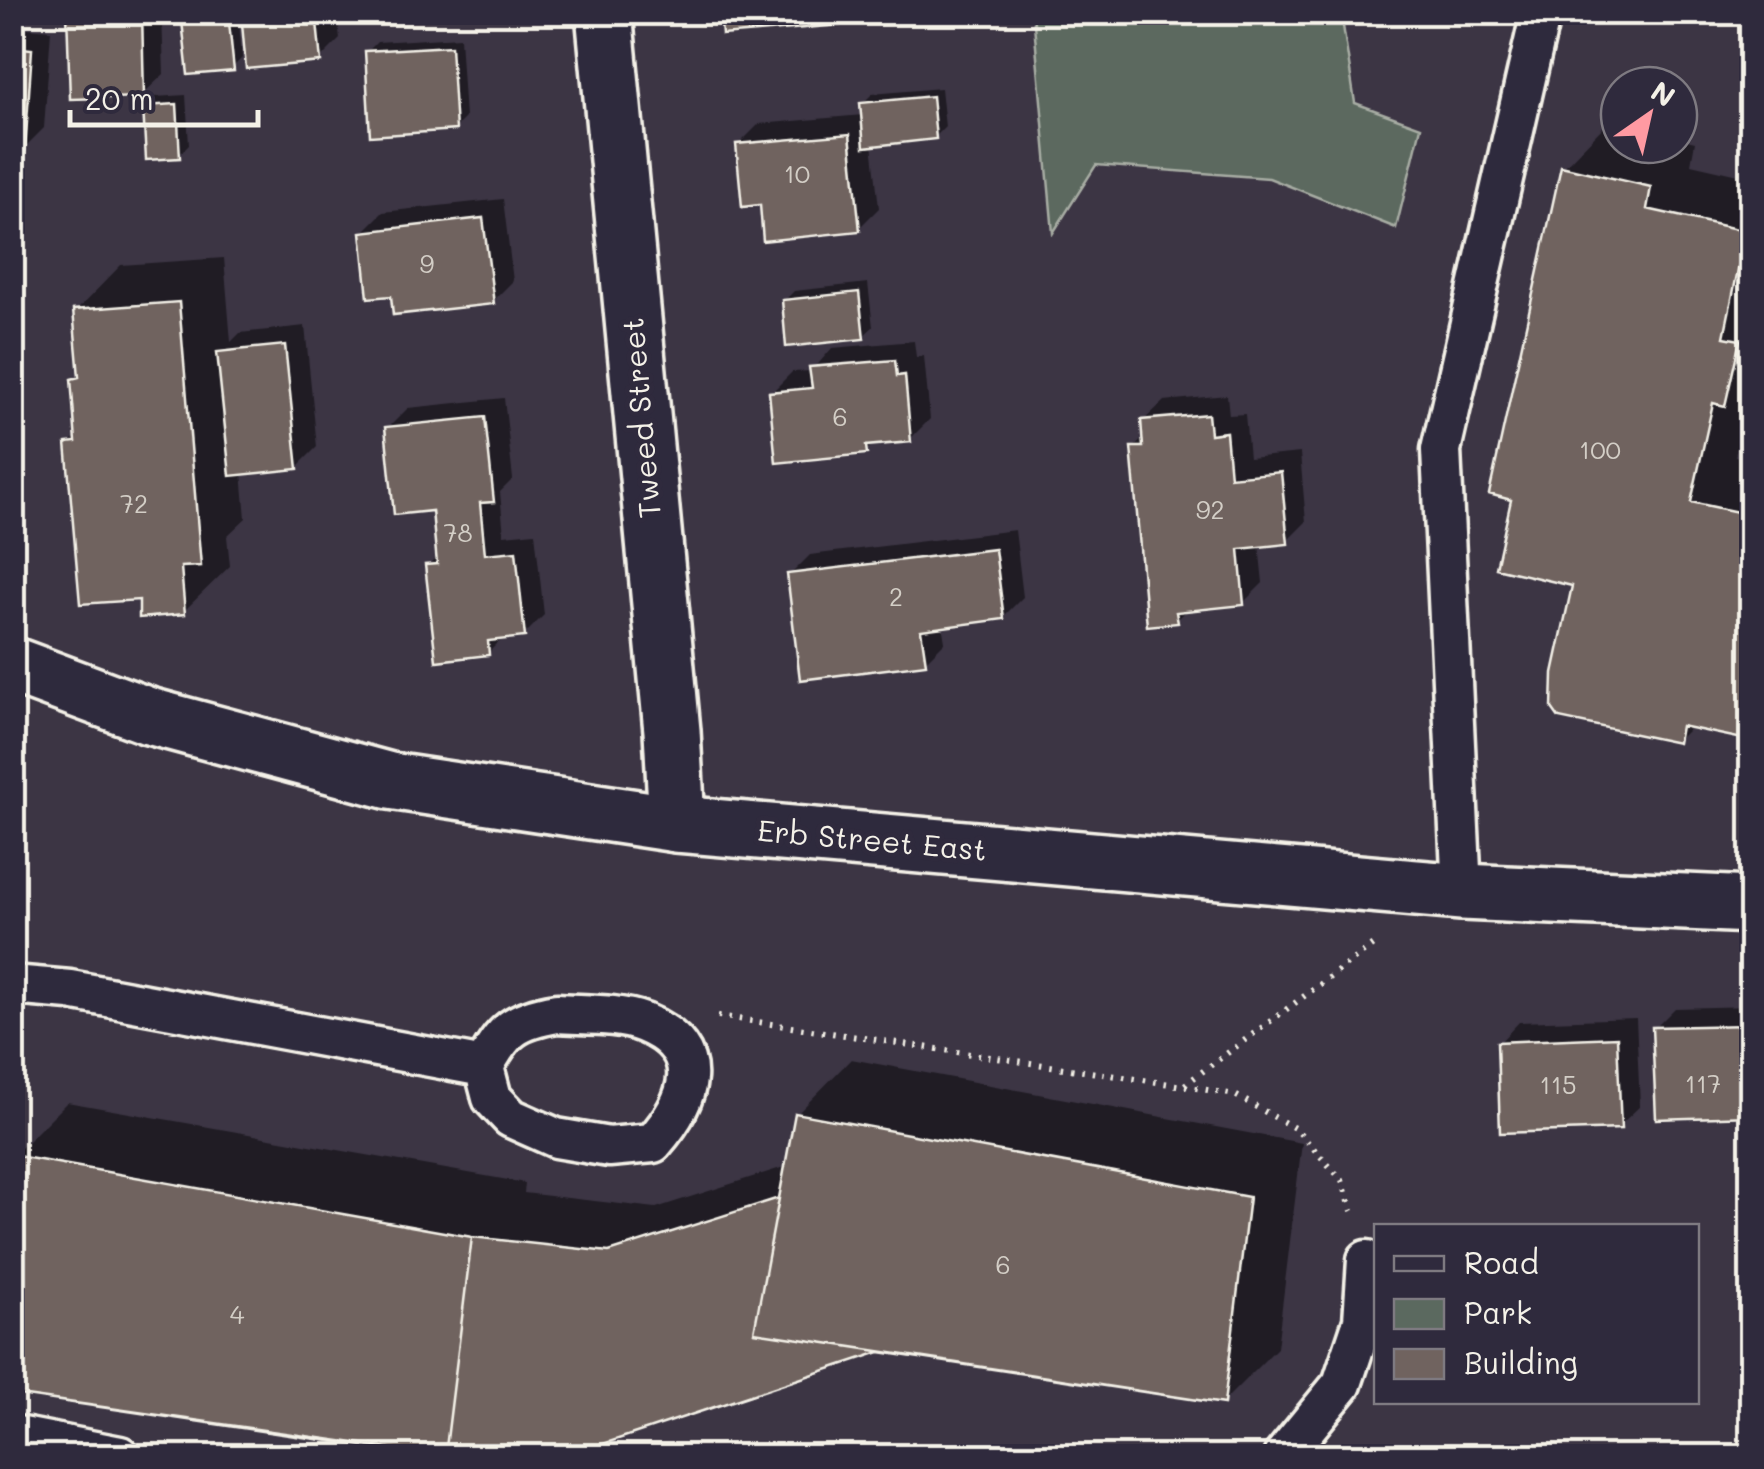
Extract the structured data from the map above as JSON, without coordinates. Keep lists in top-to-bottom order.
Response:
{
  "streets": {
    "main road": ["Tweed Street", "Erb Street East"]
  },
  "crossings": [
    ["Tweed Street", "Erb Street East"]
  ],
  "house_numbers": [
    "10",
    "9",
    "6",
    "100",
    "72",
    "92",
    "78",
    "2",
    "117",
    "115",
    "6",
    "4"
  ],
  "legend": ["Road", "Park", "Building"],
  "scale_bar": "20 m",
  "north": "top right"
}
